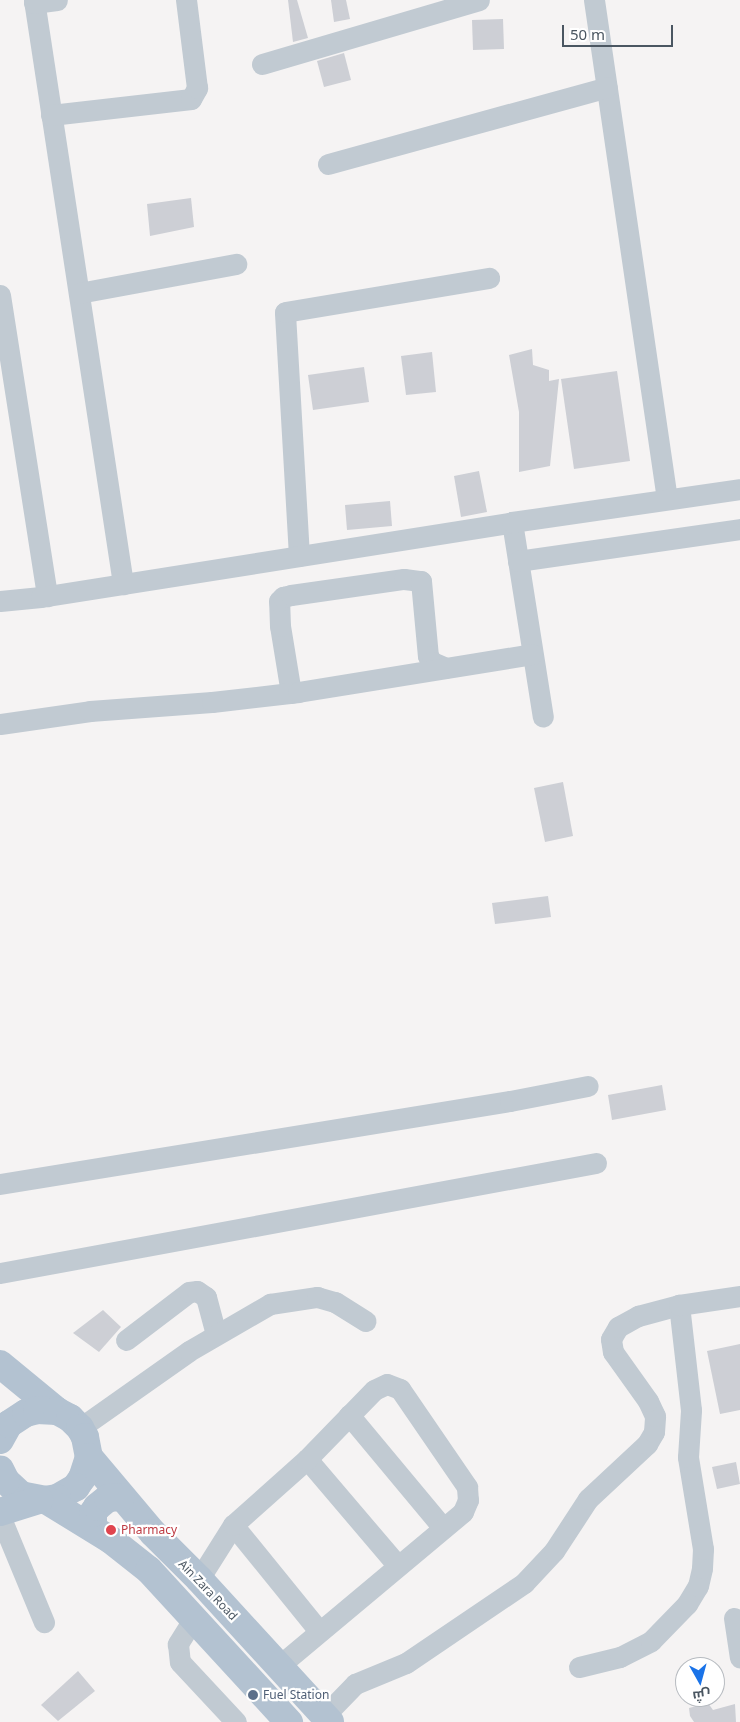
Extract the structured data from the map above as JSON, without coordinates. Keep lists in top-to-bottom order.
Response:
{
  "streets": {
    "main road": ["Ain Zara Road"]
  },
  "places": ["Pharmacy", "Fuel Station"],
  "scale_bar": "50 m",
  "north": "bottom"
}
